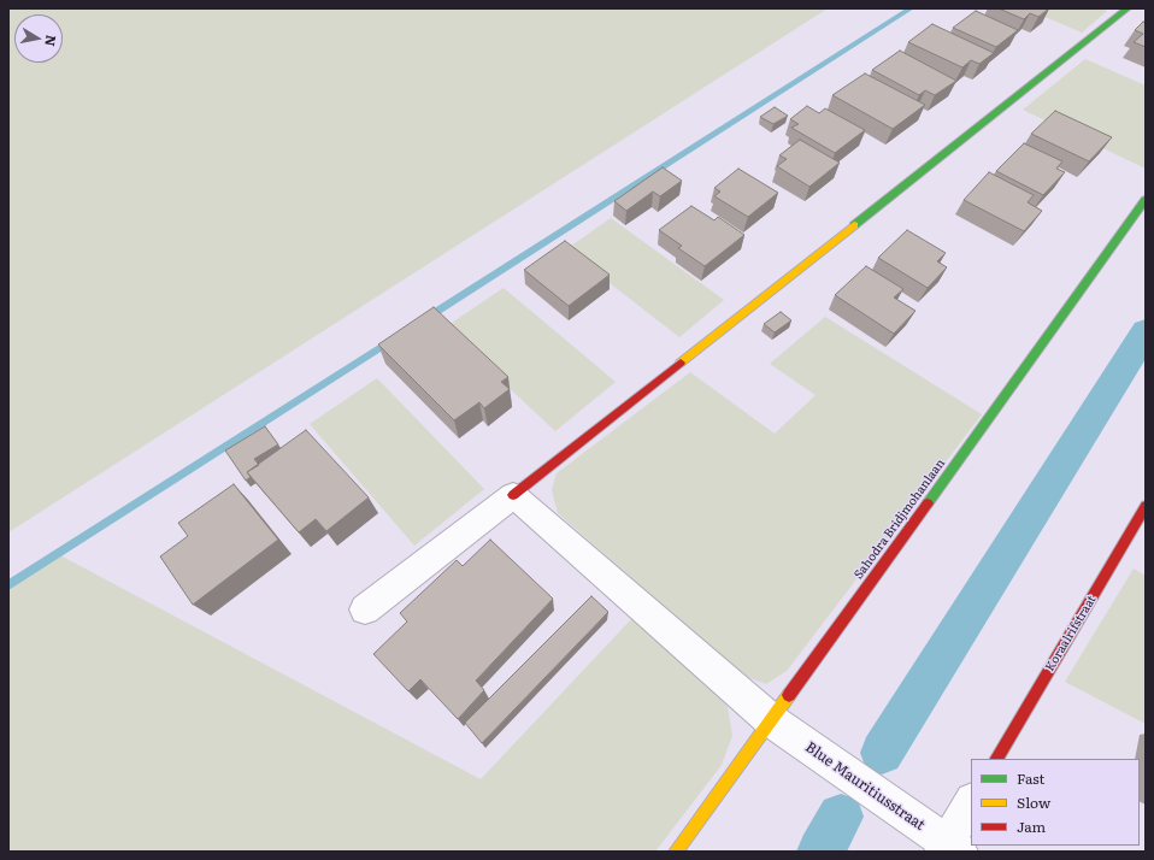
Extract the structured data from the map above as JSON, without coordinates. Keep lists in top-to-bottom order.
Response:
{
  "streets": {
    "street": ["Sahodra Bridjmohanlaan", "Koraalrifstraat", "Blue Mauritiusstraat"]
  },
  "crossings": [
    ["Sahodra Bridjmohanlaan", "Blue Mauritiusstraat"]
  ],
  "legend": ["Fast", "Slow", "Jam"],
  "north": "right"
}
